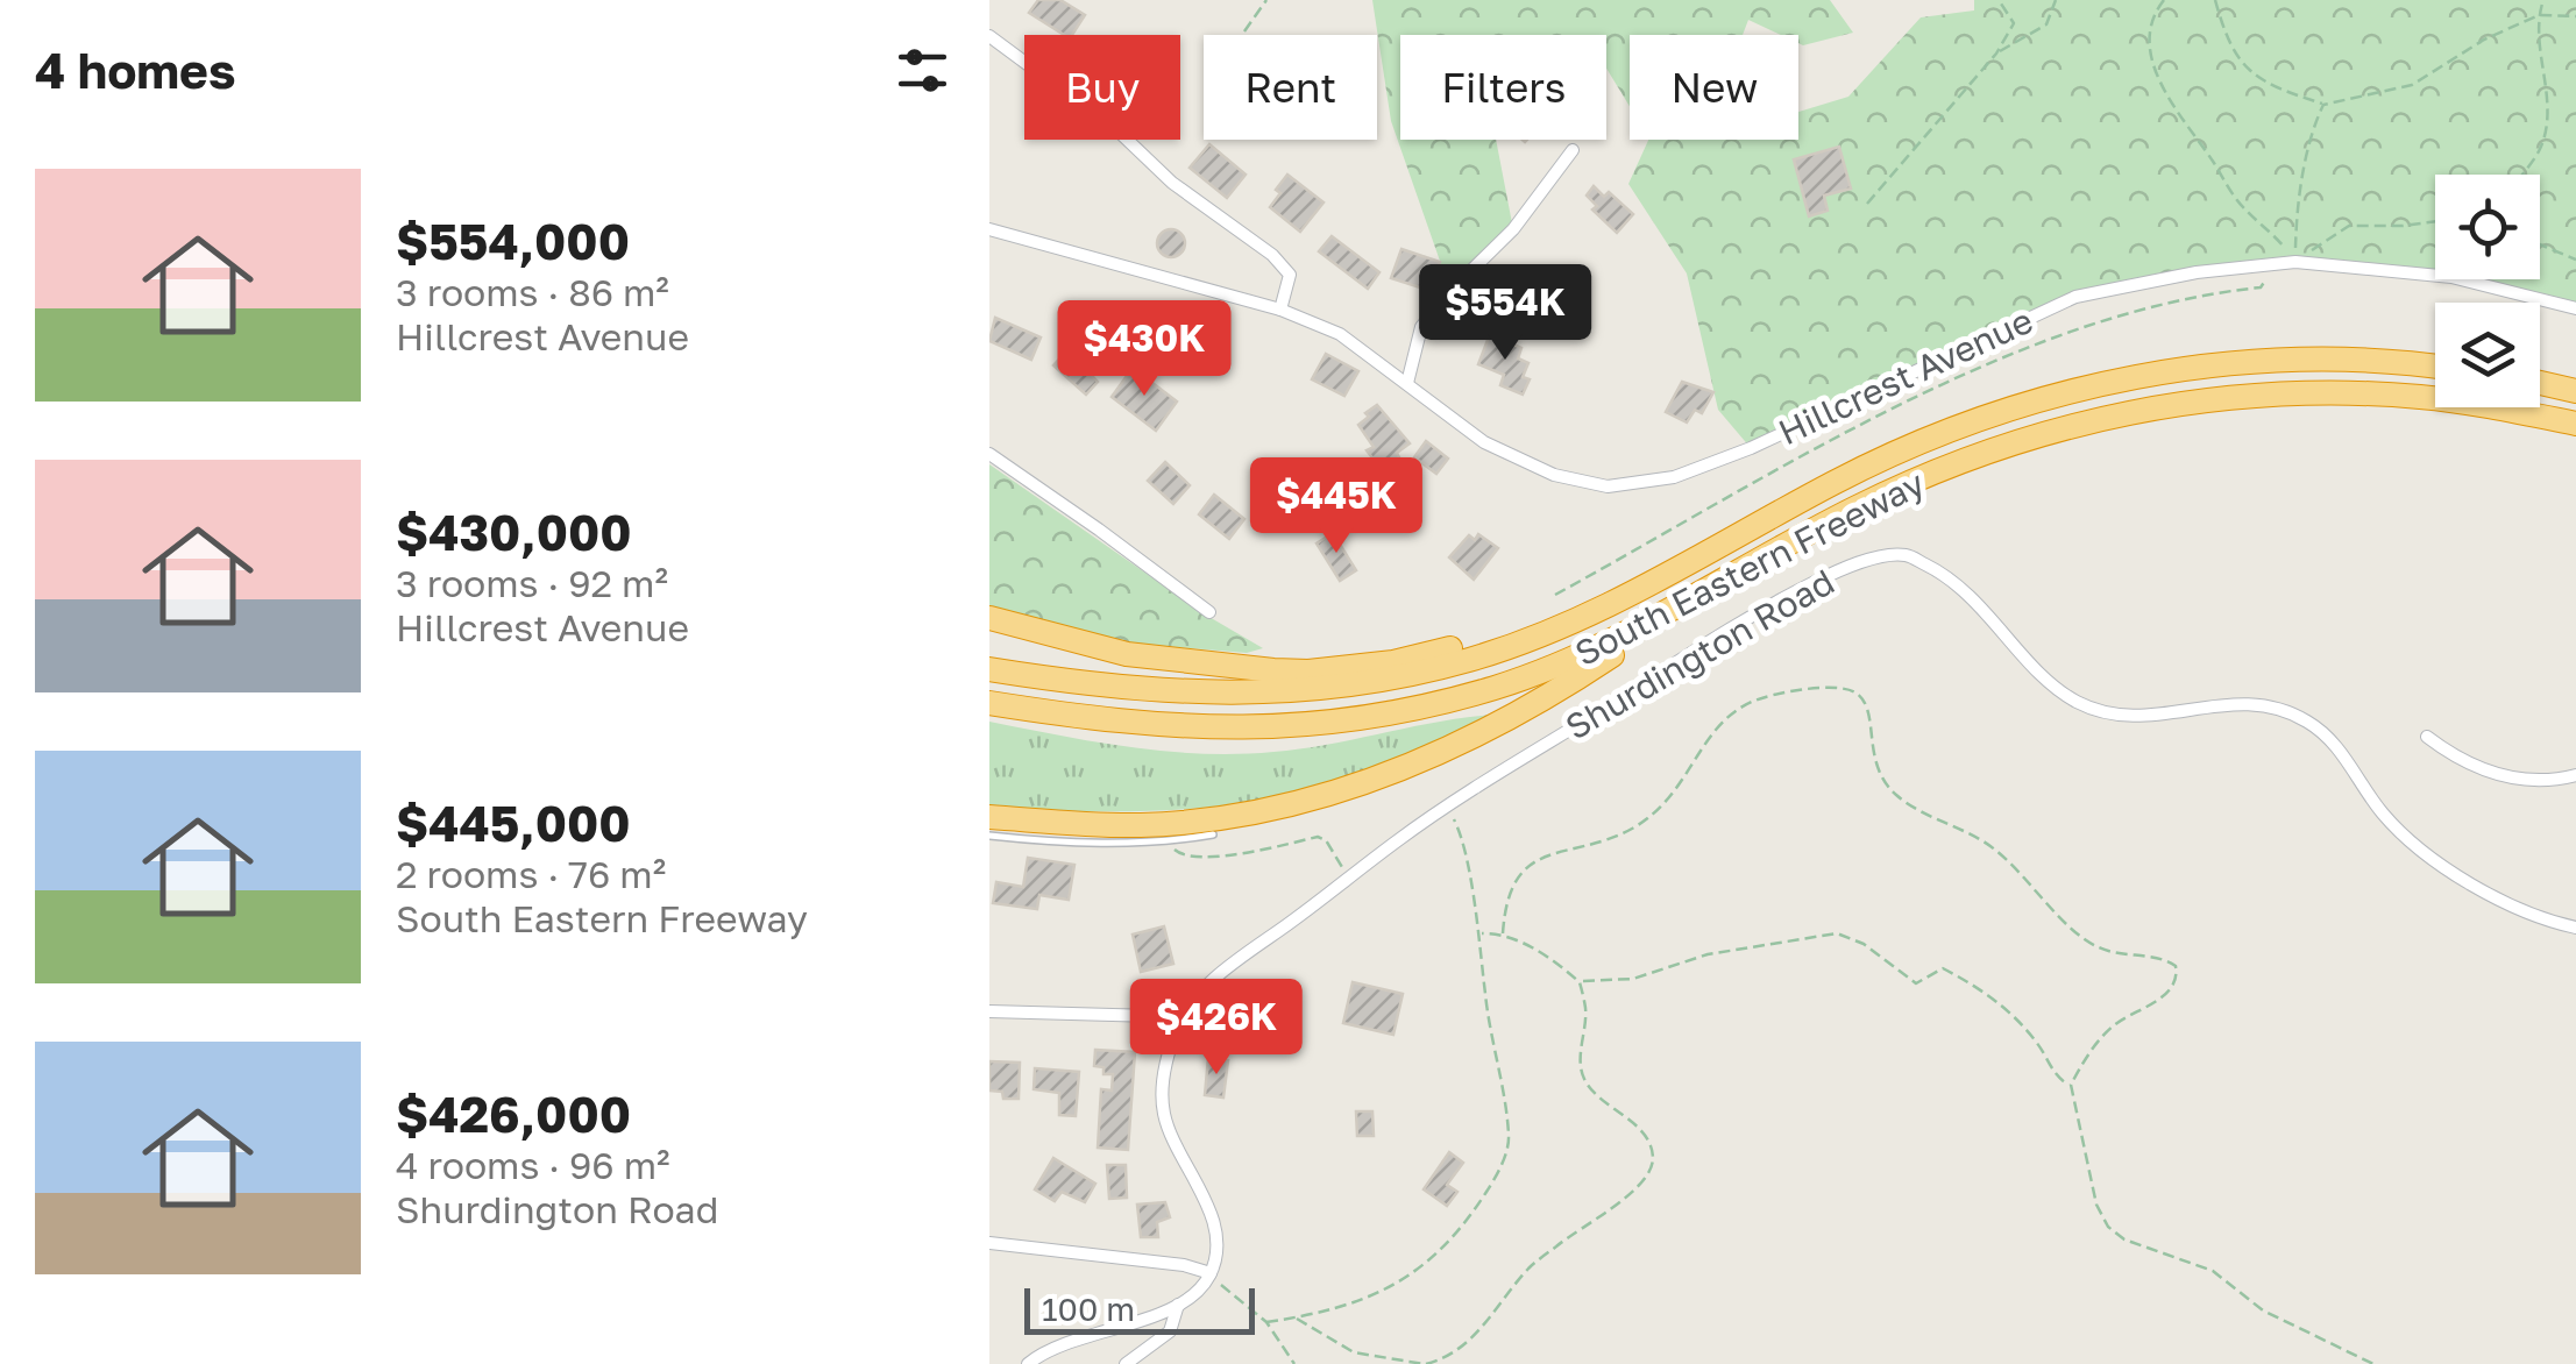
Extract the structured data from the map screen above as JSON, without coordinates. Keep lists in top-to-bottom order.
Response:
{
  "streets": {
    "highway": ["South Eastern Freeway"],
    "street": ["Hillcrest Avenue", "Shurdington Road"]
  },
  "scale_bar": "100 m",
  "page": {
    "heading": "4 homes",
    "chip": [
      "Buy",
      "Rent",
      "Filters",
      "New"
    ],
    "list": [
      {
        "name": "$554,000",
        "note": "3 rooms · 86 m² · Hillcrest Avenue"
      },
      {
        "name": "$430,000",
        "note": "3 rooms · 92 m² · Hillcrest Avenue"
      },
      {
        "name": "$445,000",
        "note": "2 rooms · 76 m² · South Eastern Freeway"
      },
      {
        "name": "$426,000",
        "note": "4 rooms · 96 m² · Shurdington Road"
      }
    ],
    "price": [
      "$554K",
      "$430K",
      "$445K",
      "$426K"
    ],
    "scale": "100 m"
  }
}
